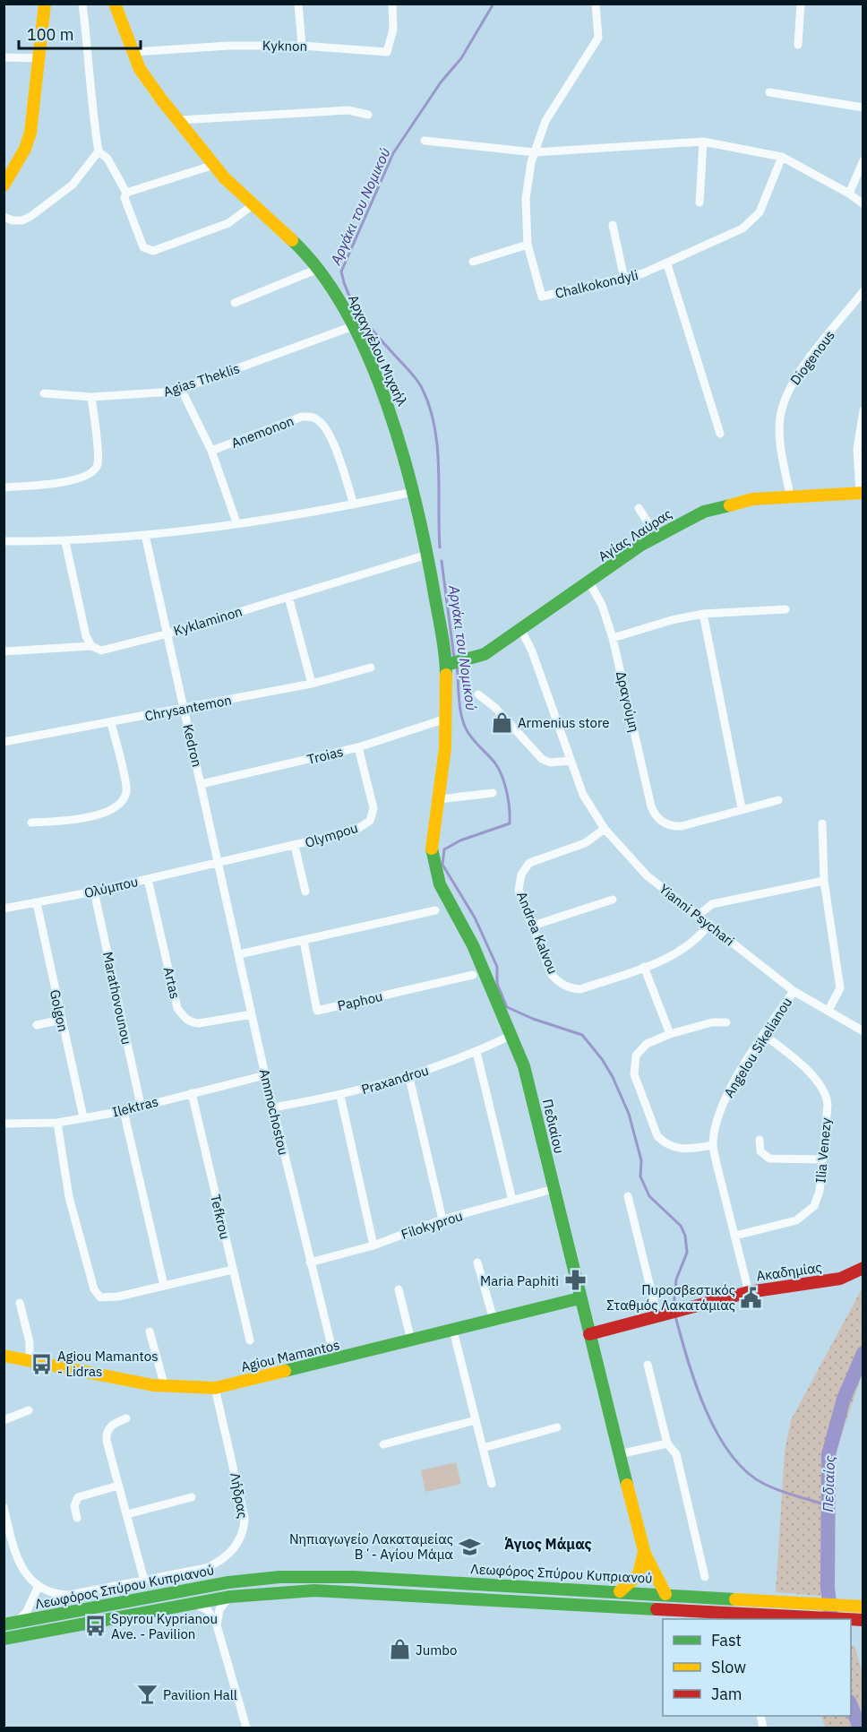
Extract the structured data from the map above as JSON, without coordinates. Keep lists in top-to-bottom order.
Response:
{
  "streets": {
    "street": [
      "Kyknon",
      "Chalkokondyli",
      "Αρχαγγέλου Μιχαήλ",
      "Diogenous",
      "Agias Theklis",
      "Anemonon",
      "Αγίας Λαύρας",
      "Kyklaminon",
      "Δραγούμη",
      "Chrysantemon",
      "Kedron",
      "Troias",
      "Olympou",
      "Ολύμπου",
      "Yianni Psychari",
      "Andrea Kalvou",
      "Artas",
      "Marathovounou",
      "Paphou",
      "Golgon",
      "Angelou Sikelianou",
      "Praxandrou",
      "Ilektras",
      "Ammochostou",
      "Πεδιαίου",
      "Ilia Venezy",
      "Tefkrou",
      "Filokyprou",
      "Ακαδημίας",
      "Agiou Mamantos",
      "Λήδρας",
      "Λεωφόρος Σπύρου Κυπριανού"
    ]
  },
  "crossings": [
    ["Kyknon", "Αρχαγγέλου Μιχαήλ"],
    ["Αρχαγγέλου Μιχαήλ", "Agias Theklis"],
    ["Αρχαγγέλου Μιχαήλ", "Αγίας Λαύρας"],
    ["Αρχαγγέλου Μιχαήλ", "Kyklaminon"],
    ["Αρχαγγέλου Μιχαήλ", "Troias"],
    ["Αρχαγγέλου Μιχαήλ", "Πεδιαίου"],
    ["Diogenous", "Αγίας Λαύρας"],
    ["Αγίας Λαύρας", "Δραγούμη"],
    ["Αγίας Λαύρας", "Yianni Psychari"],
    ["Kyklaminon", "Kedron"],
    ["Chrysantemon", "Kedron"],
    ["Kedron", "Troias"],
    ["Kedron", "Olympou"],
    ["Kedron", "Ολύμπου"],
    ["Kedron", "Ammochostou"],
    ["Troias", "Olympou"],
    ["Troias", "Πεδιαίου"],
    ["Olympou", "Ολύμπου"],
    ["Olympou", "Ammochostou"],
    ["Ολύμπου", "Artas"],
    ["Ολύμπου", "Marathovounou"],
    ["Ολύμπου", "Golgon"],
    ["Ολύμπου", "Ammochostou"],
    ["Yianni Psychari", "Andrea Kalvou"],
    ["Yianni Psychari", "Angelou Sikelianou"],
    ["Artas", "Ammochostou"],
    ["Marathovounou", "Ilektras"],
    ["Golgon", "Ilektras"],
    ["Angelou Sikelianou", "Ilia Venezy"],
    ["Angelou Sikelianou", "Ακαδημίας"],
    ["Praxandrou", "Ammochostou"],
    ["Praxandrou", "Πεδιαίου"],
    ["Ilektras", "Ammochostou"],
    ["Ilektras", "Tefkrou"],
    ["Ammochostou", "Filokyprou"],
    ["Ammochostou", "Agiou Mamantos"],
    ["Πεδιαίου", "Filokyprou"],
    ["Πεδιαίου", "Ακαδημίας"],
    ["Πεδιαίου", "Agiou Mamantos"],
    ["Πεδιαίου", "Λεωφόρος Σπύρου Κυπριανού"],
    ["Agiou Mamantos", "Λήδρας"]
  ],
  "districts": ["Άγιος Μάμας"],
  "water": ["Αργάκι του Νομικού", "Πεδιαίος"],
  "places": {
    "shop": ["Armenius store", "Jumbo"],
    "pharmacy": ["Maria Paphiti"],
    "public building": ["Πυροσβεστικός Σταθμός Λακατάμιας"],
    "bus stop": ["Agiou Mamantos - Lidras", "Spyrou Kyprianou Ave. - Pavilion"],
    "school or university": ["Νηπιαγωγείο Λακαταμείας Β΄- Αγίου Μάμα"],
    "bar": ["Pavilion Hall"]
  },
  "legend": ["Fast", "Slow", "Jam"],
  "scale_bar": "100 m"
}
